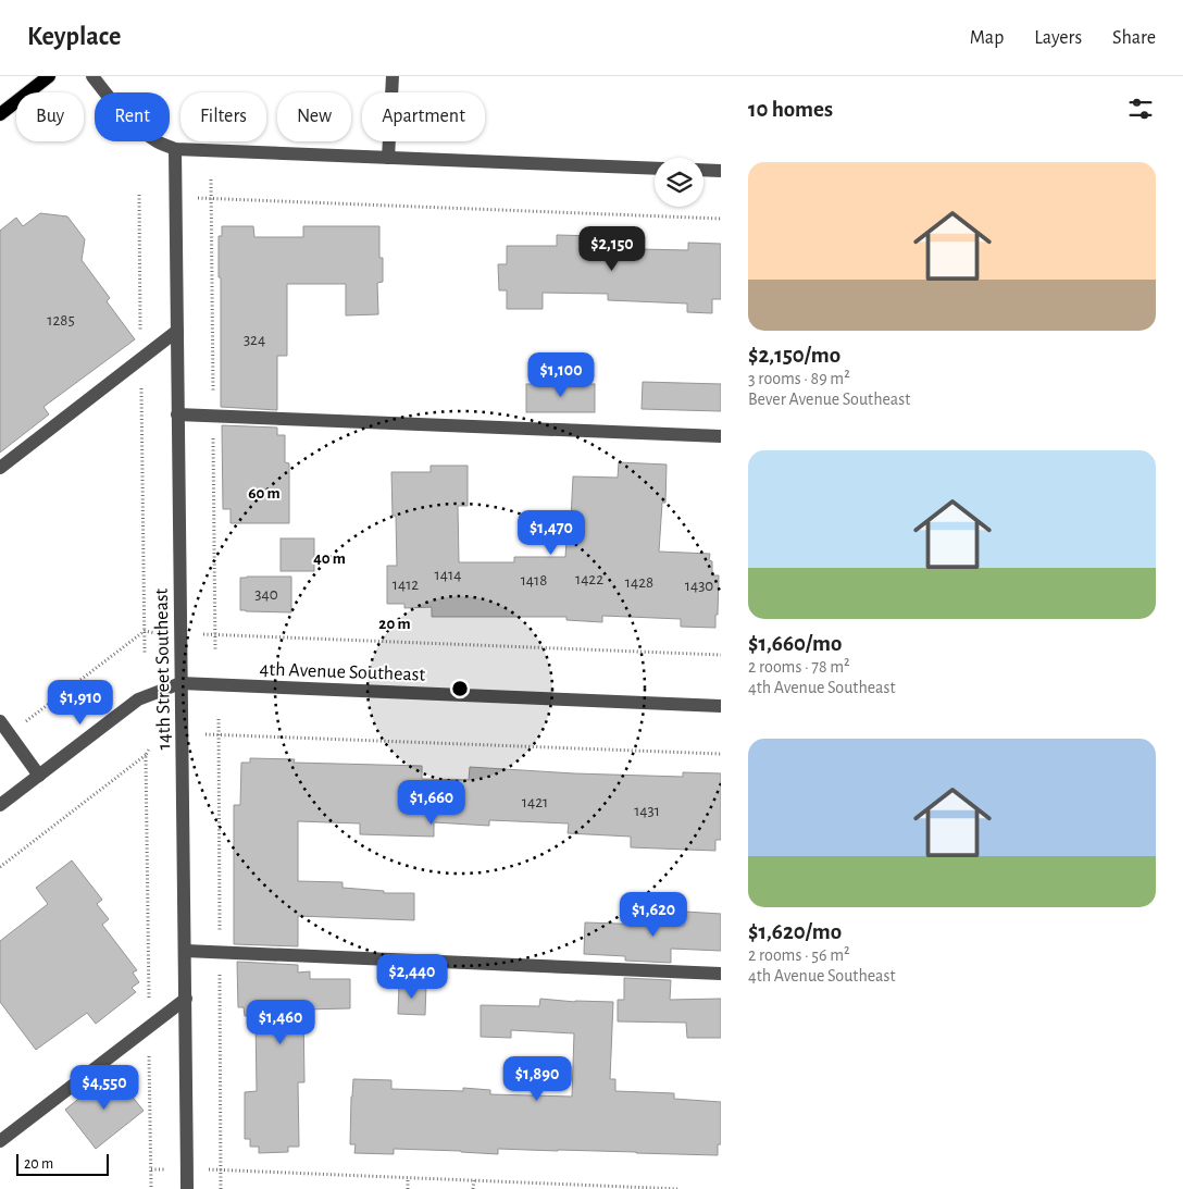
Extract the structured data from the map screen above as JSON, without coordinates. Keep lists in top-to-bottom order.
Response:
{
  "streets": {
    "street": ["14th Street Southeast", "4th Avenue Southeast"]
  },
  "crossings": [
    ["14th Street Southeast", "4th Avenue Southeast"]
  ],
  "house_numbers": [
    "1285",
    "324",
    "1414",
    "1422",
    "1418",
    "1428",
    "1412",
    "1430",
    "340",
    "1421",
    "1431"
  ],
  "scale_bar": "20 m",
  "page": {
    "header": "Keyplace",
    "nav": ["Map", "Layers", "Share"],
    "heading": "10 homes",
    "chip": [
      "Buy",
      "Rent",
      "Filters",
      "New",
      "Apartment"
    ],
    "list": [
      {
        "name": "$2,150/mo",
        "note": "3 rooms · 89 m² · Bever Avenue Southeast"
      },
      {
        "name": "$1,660/mo",
        "note": "2 rooms · 78 m² · 4th Avenue Southeast"
      },
      {
        "name": "$1,620/mo",
        "note": "2 rooms · 56 m² · 4th Avenue Southeast"
      }
    ],
    "price": [
      "$2,150",
      "$1,100",
      "$1,470",
      "$1,910",
      "$1,660",
      "$1,620",
      "$2,440",
      "$1,460",
      "$1,890",
      "$4,550"
    ],
    "scale": "20 m"
  },
  "rings": ["60 m", "40 m", "20 m"]
}
